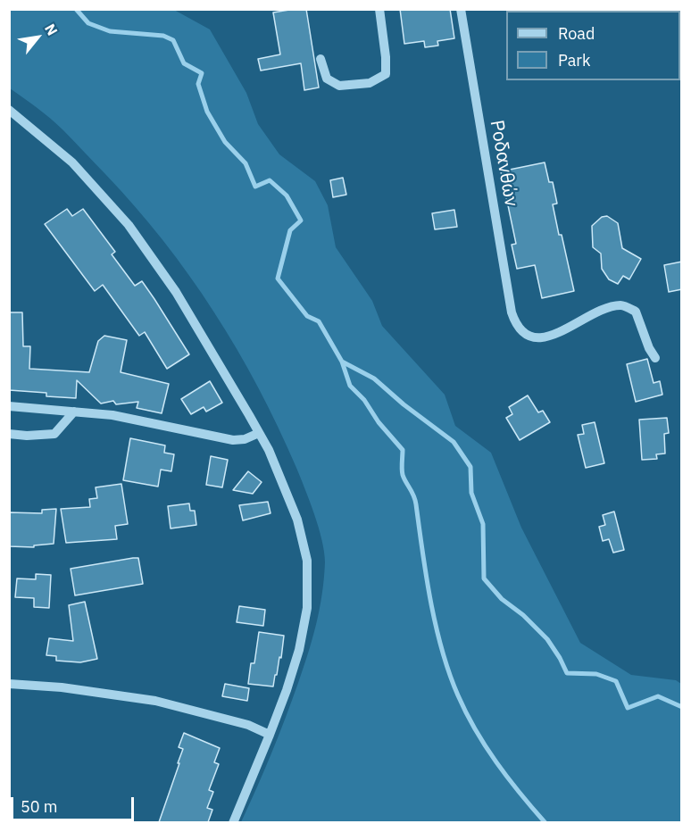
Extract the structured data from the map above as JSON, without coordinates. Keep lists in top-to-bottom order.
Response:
{
  "streets": {
    "street": ["Ροδανθών"]
  },
  "legend": ["Road", "Park"],
  "scale_bar": "50 m",
  "north": "top right"
}
